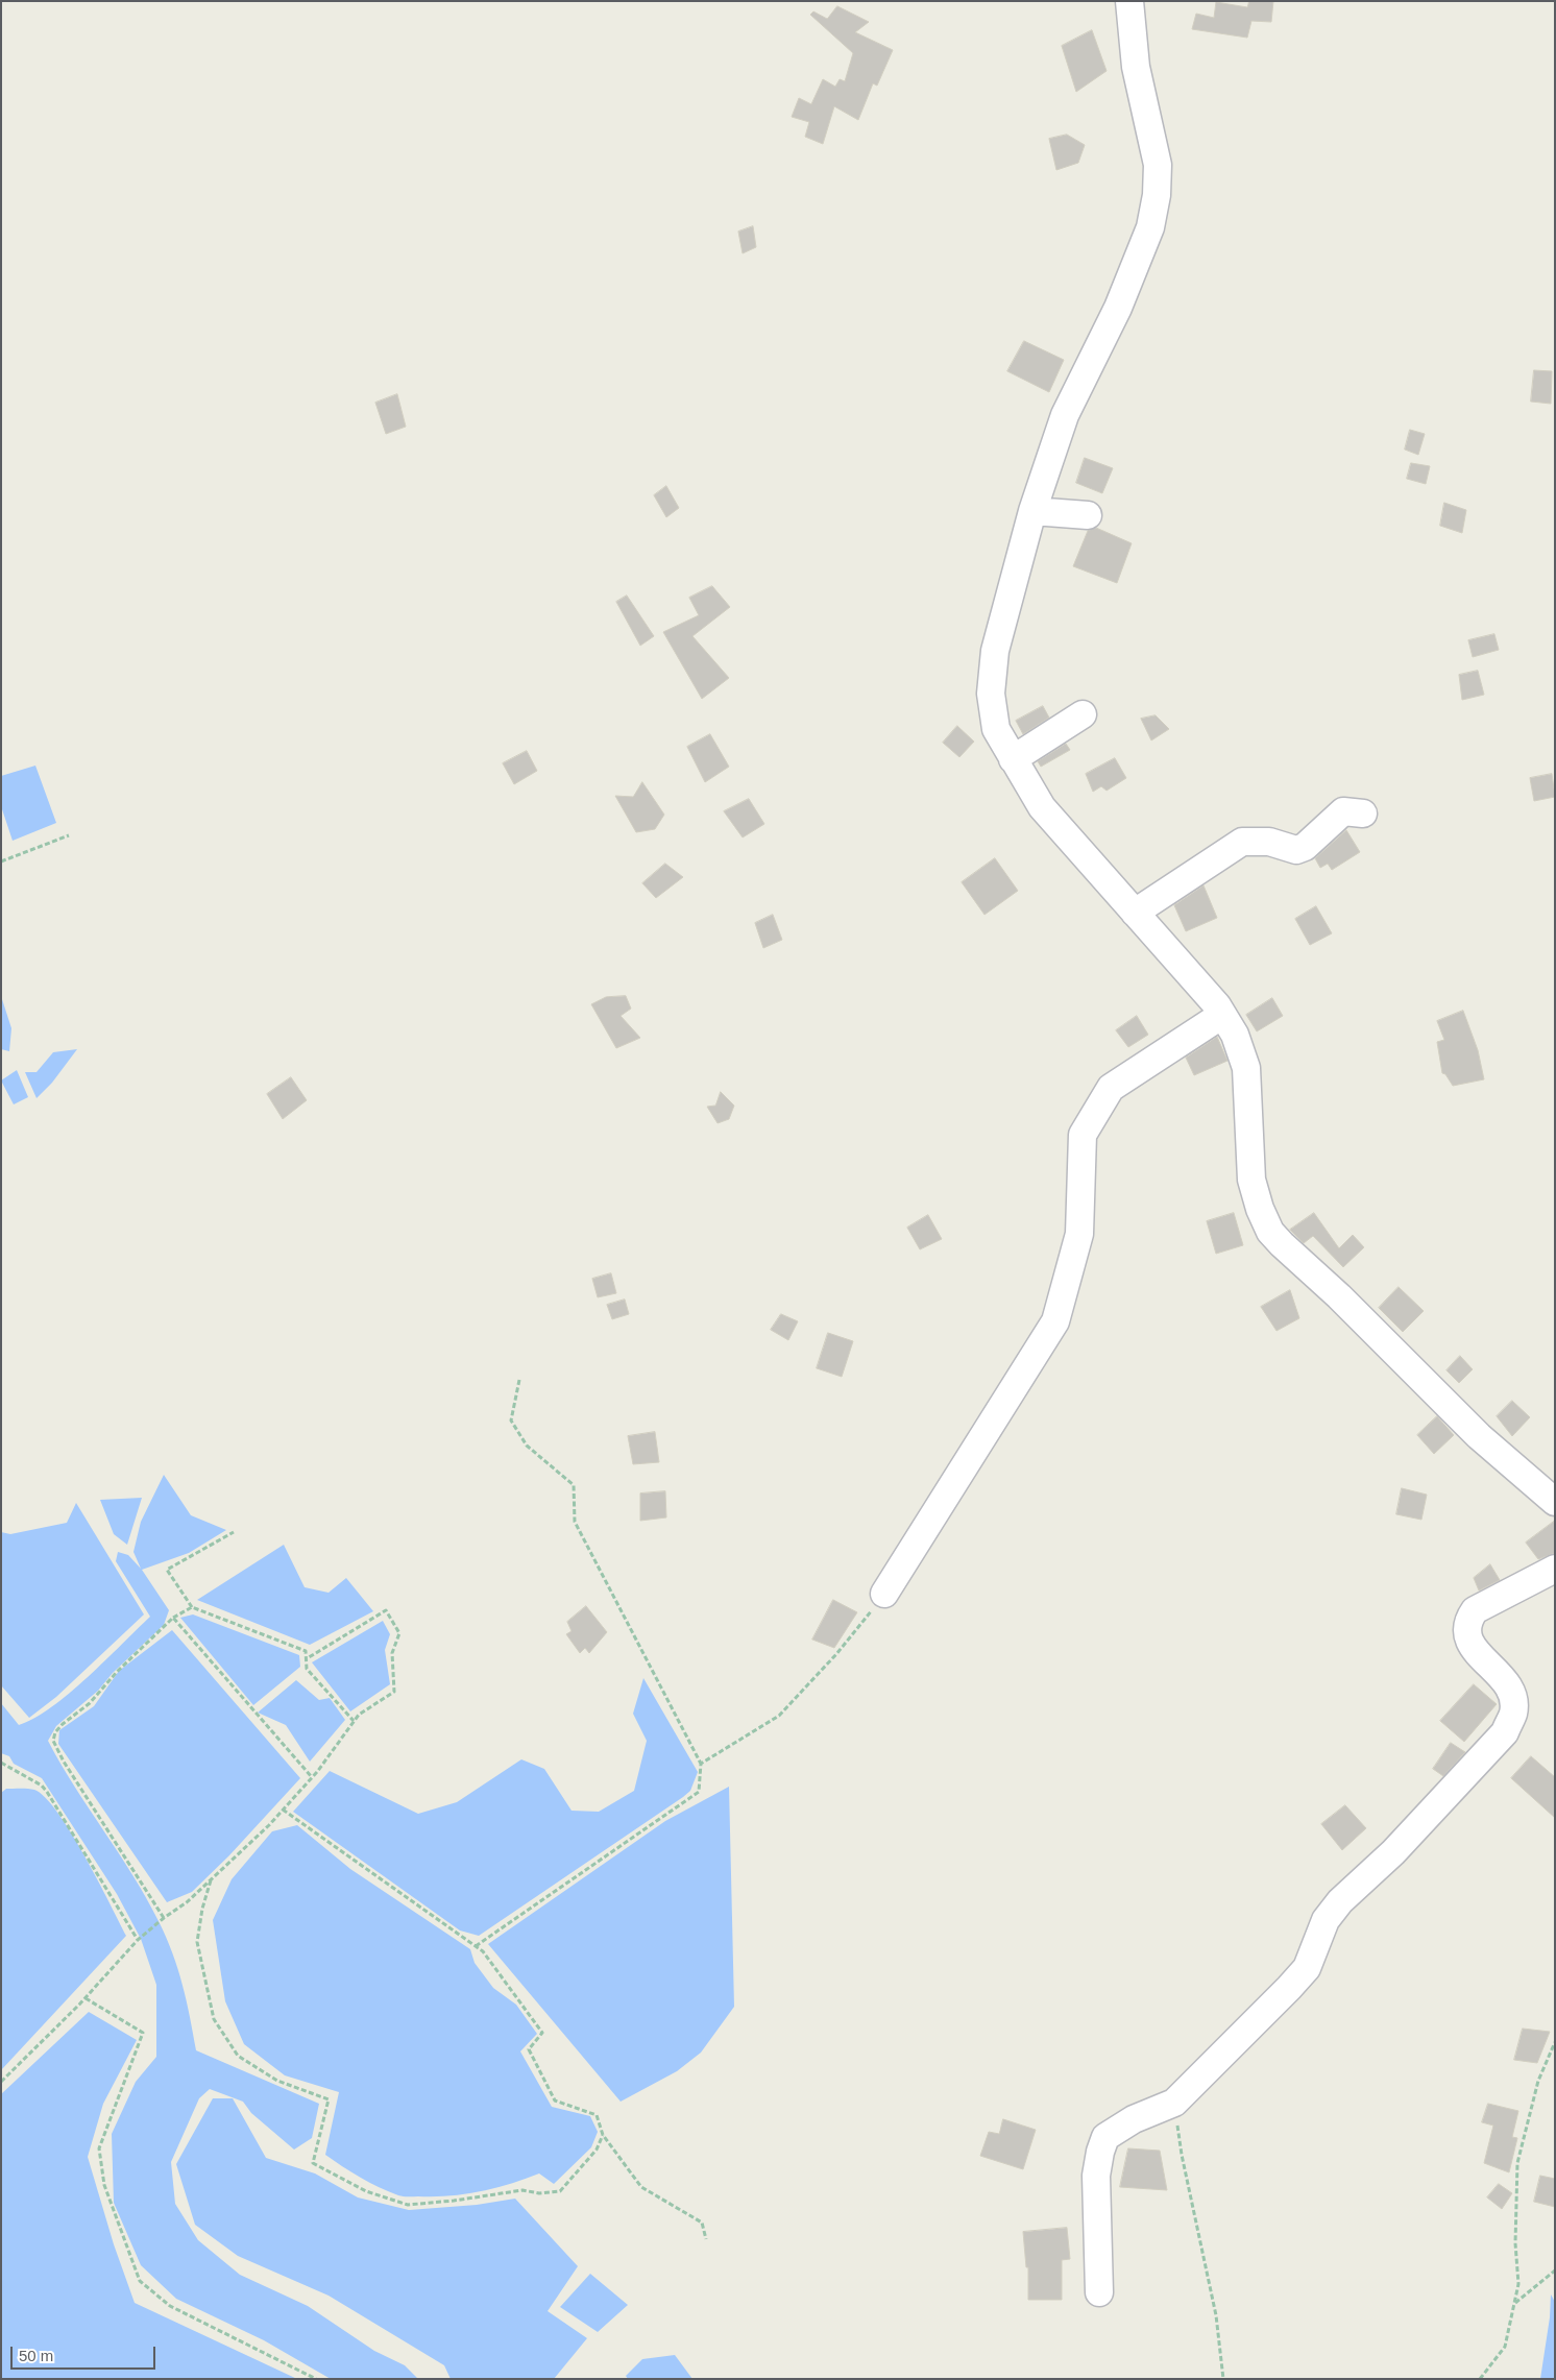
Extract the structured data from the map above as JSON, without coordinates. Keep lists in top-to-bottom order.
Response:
{
  "scale_bar": "50 m"
}
